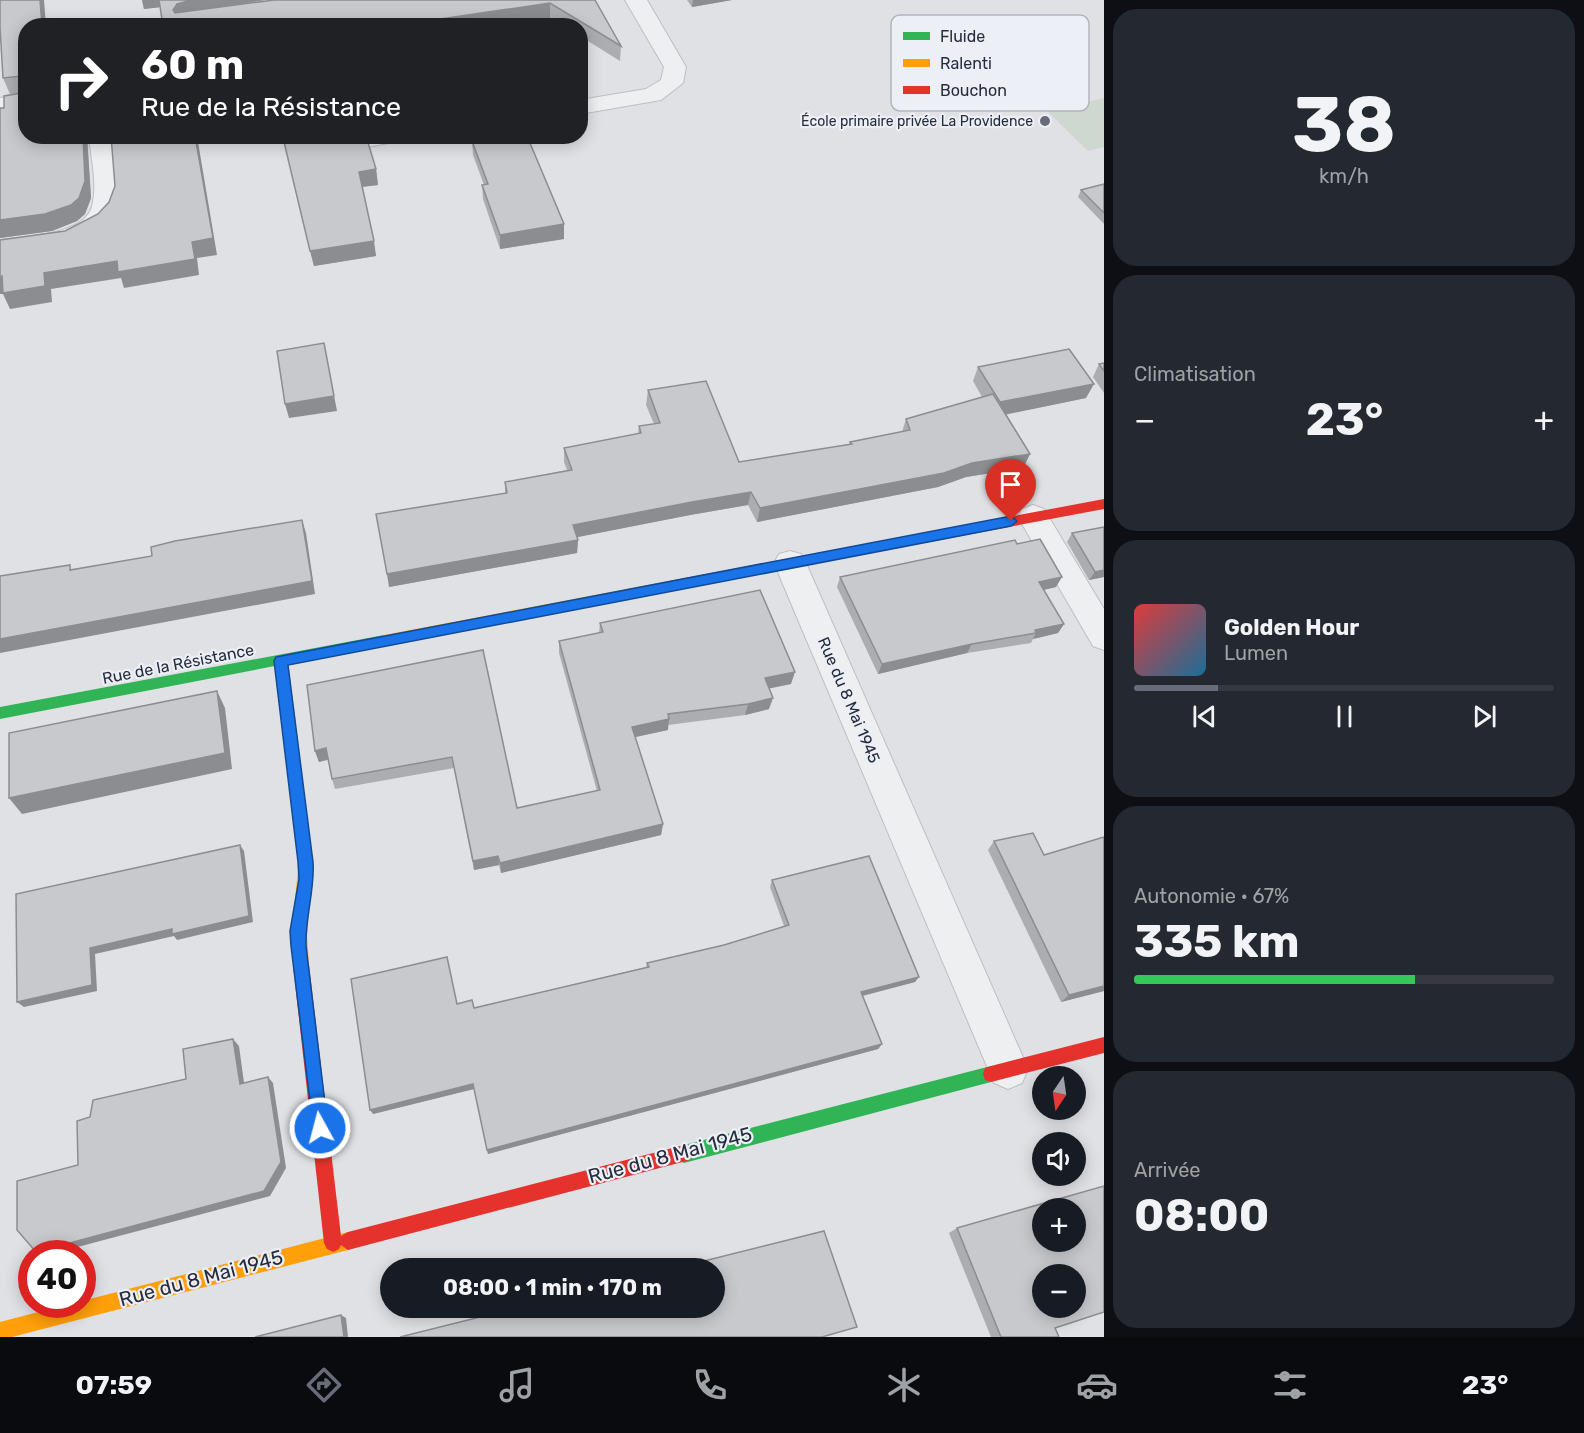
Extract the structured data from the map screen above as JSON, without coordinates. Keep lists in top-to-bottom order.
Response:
{
  "streets": {
    "street": ["Rue de la Résistance", "Rue du 8 Mai 1945"]
  },
  "crossings": [
    ["Rue de la Résistance", "Rue du 8 Mai 1945"]
  ],
  "places": ["École primaire privée La Providence"],
  "legend": ["Fluide", "Ralenti", "Bouchon"],
  "north": "bottom",
  "page": {
    "tile": [
      ["38", "km/h"],
      "Climatisation",
      ["Autonomie · 67%", "335 km"],
      ["Arrivée", "08:00"]
    ],
    "turn": ["60 m", "Rue de la Résistance"],
    "heat": ["−", "23°", "+"],
    "song": ["Golden Hour", "Lumen"],
    "map_buttons": ["+", "−"],
    "limit": "40",
    "trip": "08:00 · 1 min · 170 m",
    "tabs": ["07:59", "23°"]
  }
}
